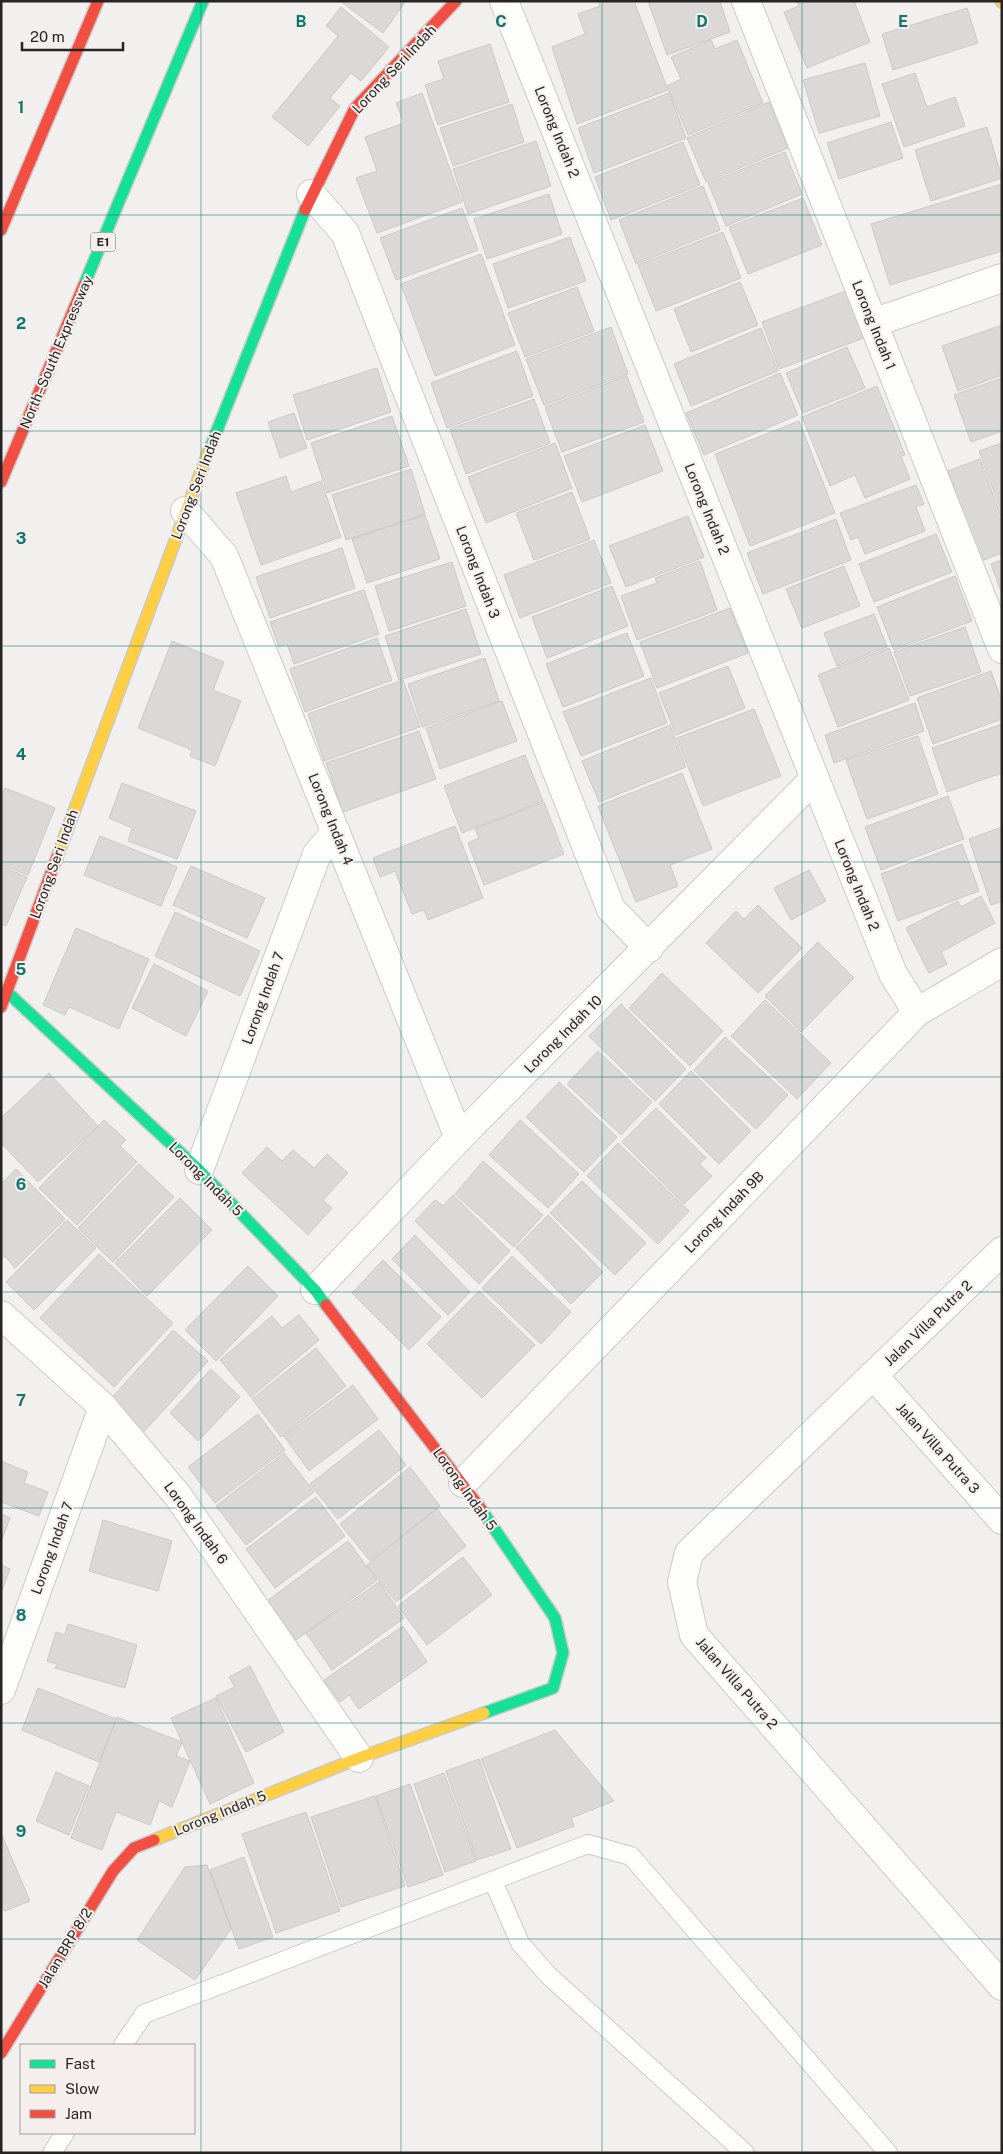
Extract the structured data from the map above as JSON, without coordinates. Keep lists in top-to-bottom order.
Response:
{
  "streets": {
    "main road": [
      "Lorong Seri Indah",
      "E1",
      "North–South Expressway",
      "Lorong Indah 5",
      "Jalan BRP 8/2"
    ],
    "street": [
      "Lorong Indah 2",
      "Lorong Indah 1",
      "Lorong Indah 3",
      "Lorong Indah 4",
      "Lorong Indah 7",
      "Lorong Indah 10",
      "Lorong Indah 9B",
      "Jalan Villa Putra 2",
      "Jalan Villa Putra 3",
      "Lorong Indah 6"
    ]
  },
  "crossings": [
    ["Lorong Seri Indah", "Lorong Indah 3"],
    ["Lorong Seri Indah", "Lorong Indah 4"],
    ["Lorong Seri Indah", "Lorong Indah 5"],
    ["Lorong Indah 2", "Lorong Indah 10"],
    ["Lorong Indah 2", "Lorong Indah 9B"],
    ["Lorong Indah 3", "Lorong Indah 10"],
    ["Lorong Indah 4", "Lorong Indah 7"],
    ["Lorong Indah 4", "Lorong Indah 10"],
    ["Lorong Indah 7", "Lorong Indah 5"],
    ["Lorong Indah 7", "Lorong Indah 6"],
    ["Lorong Indah 10", "Lorong Indah 5"],
    ["Lorong Indah 5", "Lorong Indah 9B"],
    ["Lorong Indah 5", "Lorong Indah 6"],
    ["Lorong Indah 5", "Jalan BRP 8/2"],
    ["Jalan Villa Putra 2", "Jalan Villa Putra 3"]
  ],
  "legend": ["Fast", "Slow", "Jam"],
  "scale_bar": "20 m",
  "grid": {
    "columns": [
      "B",
      "C",
      "D",
      "E"
    ],
    "rows": [
      "1",
      "2",
      "3",
      "4",
      "5",
      "6",
      "7",
      "8",
      "9"
    ]
  }
}
